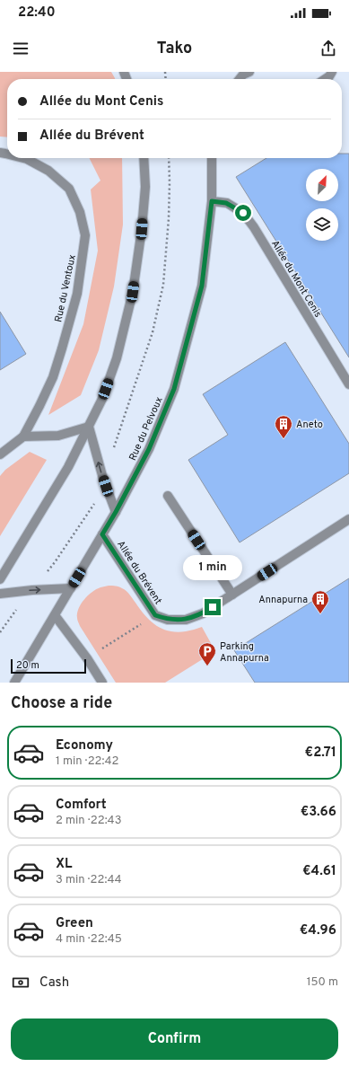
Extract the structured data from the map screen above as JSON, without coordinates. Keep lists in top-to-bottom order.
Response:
{
  "streets": {
    "street": [
      "Allée du Mont Cenis",
      "Rue du Ventoux",
      "Rue du Pelvoux",
      "Allée du Brévent"
    ]
  },
  "crossings": [
    ["Allée du Mont Cenis", "Rue du Pelvoux"],
    ["Rue du Pelvoux", "Allée du Brévent"]
  ],
  "places": {
    "building": ["Aneto", "Annapurna"],
    "parking": ["Parking Annapurna"]
  },
  "scale_bar": "20 m",
  "north": "top right",
  "page": {
    "status": "22:40",
    "header": "Tako",
    "banner": ["Allée du Mont Cenis", "Allée du Brévent"],
    "bubble": "1 min",
    "scale": "20 m",
    "heading": "Choose a ride",
    "list": [
      {
        "name": "Economy",
        "note": "1 min · 22:42",
        "value": "€2.71"
      },
      {
        "name": "Comfort",
        "note": "2 min · 22:43",
        "value": "€3.66"
      },
      {
        "name": "XL",
        "note": "3 min · 22:44",
        "value": "€4.61"
      },
      {
        "name": "Green",
        "note": "4 min · 22:45",
        "value": "€4.96"
      }
    ],
    "pay": ["Cash", "150 m"],
    "buttons": "Confirm"
  }
}
